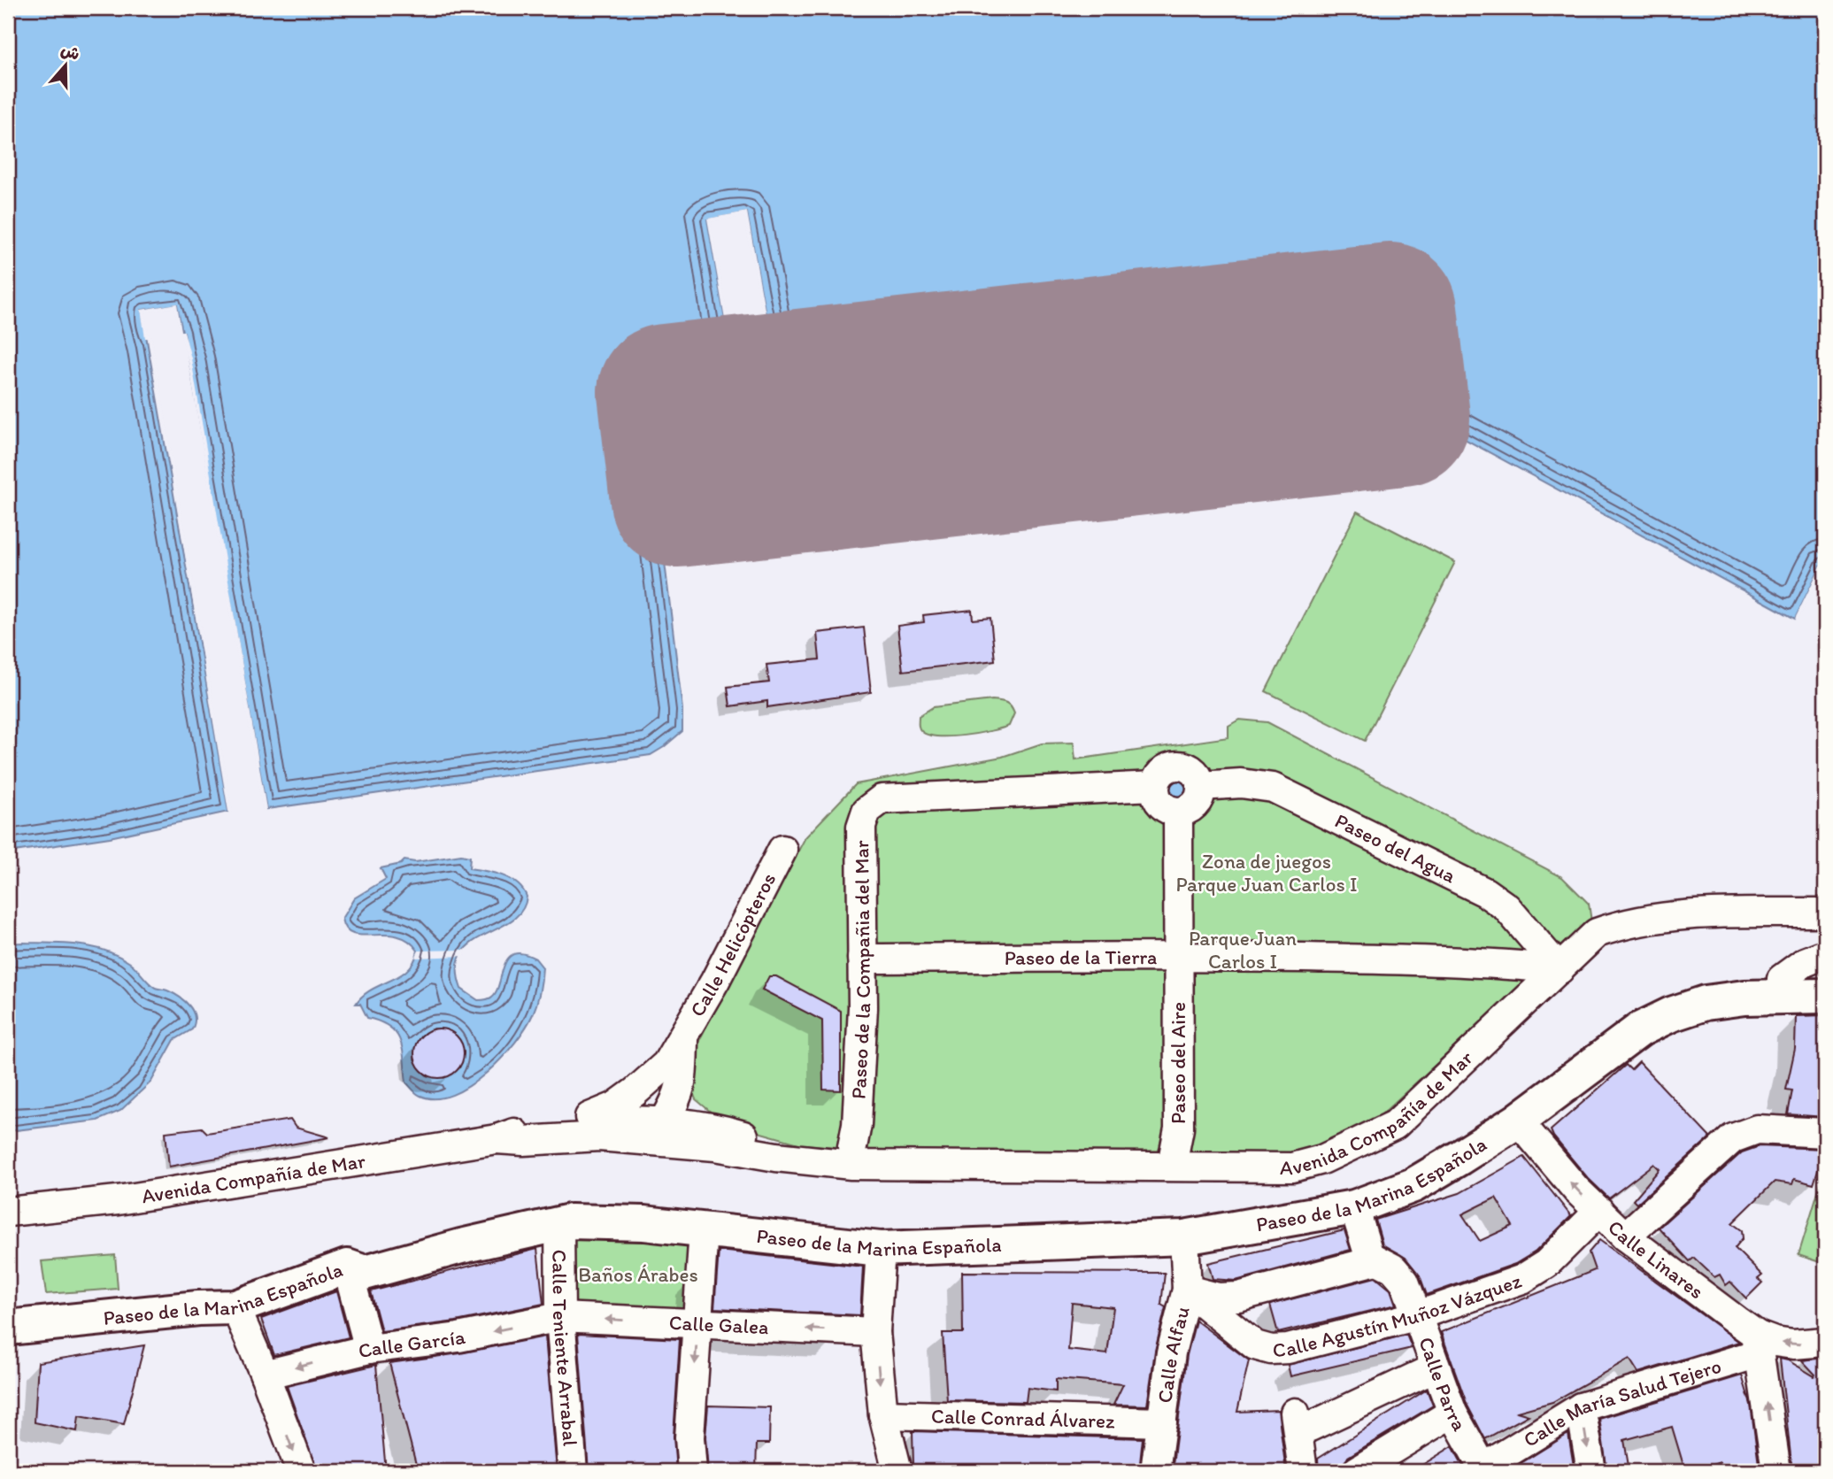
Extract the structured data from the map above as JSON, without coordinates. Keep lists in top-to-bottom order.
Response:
{
  "streets": {
    "main road": ["Paseo de la Marina Española"],
    "street": [
      "Paseo del Agua",
      "Calle Helicópteros",
      "Paseo de la Tierra",
      "Paseo de la Compañia del Mar",
      "Paseo del Aire",
      "Avenida Compañía de Mar",
      "Calle Linares",
      "Calle Agustín Muñoz Vázquez",
      "Calle Galea",
      "Calle García",
      "Calle Teniente Arrabal",
      "Calle Alfau",
      "Calle Parra",
      "Calle María Salud Tejero",
      "Calle Conrad Álvarez"
    ]
  },
  "crossings": [
    ["Paseo del Agua", "Paseo de la Tierra"],
    ["Paseo del Agua", "Paseo de la Compañia del Mar"],
    ["Paseo del Agua", "Paseo del Aire"],
    ["Paseo del Agua", "Avenida Compañía de Mar"],
    ["Paseo de la Tierra", "Paseo de la Compañia del Mar"],
    ["Paseo de la Tierra", "Paseo del Aire"],
    ["Paseo de la Tierra", "Avenida Compañía de Mar"],
    ["Paseo de la Compañia del Mar", "Paseo del Aire"],
    ["Paseo de la Compañia del Mar", "Avenida Compañía de Mar"],
    ["Paseo del Aire", "Avenida Compañía de Mar"],
    ["Paseo de la Marina Española", "Calle Linares"],
    ["Paseo de la Marina Española", "Calle Teniente Arrabal"],
    ["Paseo de la Marina Española", "Calle Alfau"],
    ["Calle Linares", "Calle Agustín Muñoz Vázquez"],
    ["Calle Linares", "Calle María Salud Tejero"],
    ["Calle Agustín Muñoz Vázquez", "Calle Alfau"],
    ["Calle Agustín Muñoz Vázquez", "Calle Parra"],
    ["Calle Galea", "Calle García"],
    ["Calle Galea", "Calle Teniente Arrabal"],
    ["Calle García", "Calle Teniente Arrabal"],
    ["Calle Alfau", "Calle Conrad Álvarez"],
    ["Calle Parra", "Calle María Salud Tejero"]
  ],
  "one_way": ["Calle Linares", "Calle Galea", "Calle García"],
  "parks": ["Zona de juegos Parque Juan Carlos I", "Parque Juan Carlos I", "Baños Árabes"],
  "north": "top"
}
